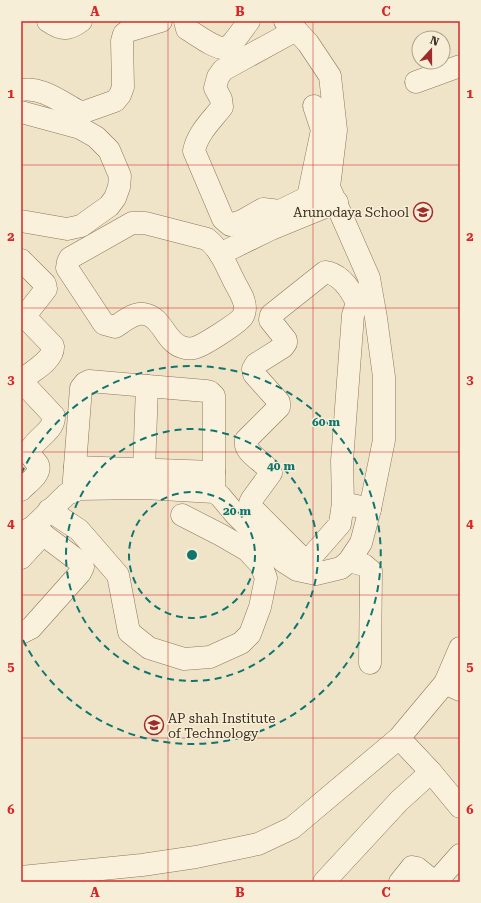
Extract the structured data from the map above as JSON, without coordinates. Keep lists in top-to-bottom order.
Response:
{
  "places": {
    "school or university": ["Arunodaya School", "AP shah Institute of Technology"]
  },
  "north": "top",
  "grid": {
    "columns": ["A", "B", "C"],
    "rows": [
      "1",
      "2",
      "3",
      "4",
      "5",
      "6"
    ]
  },
  "rings": ["60 m", "40 m", "20 m"]
}
